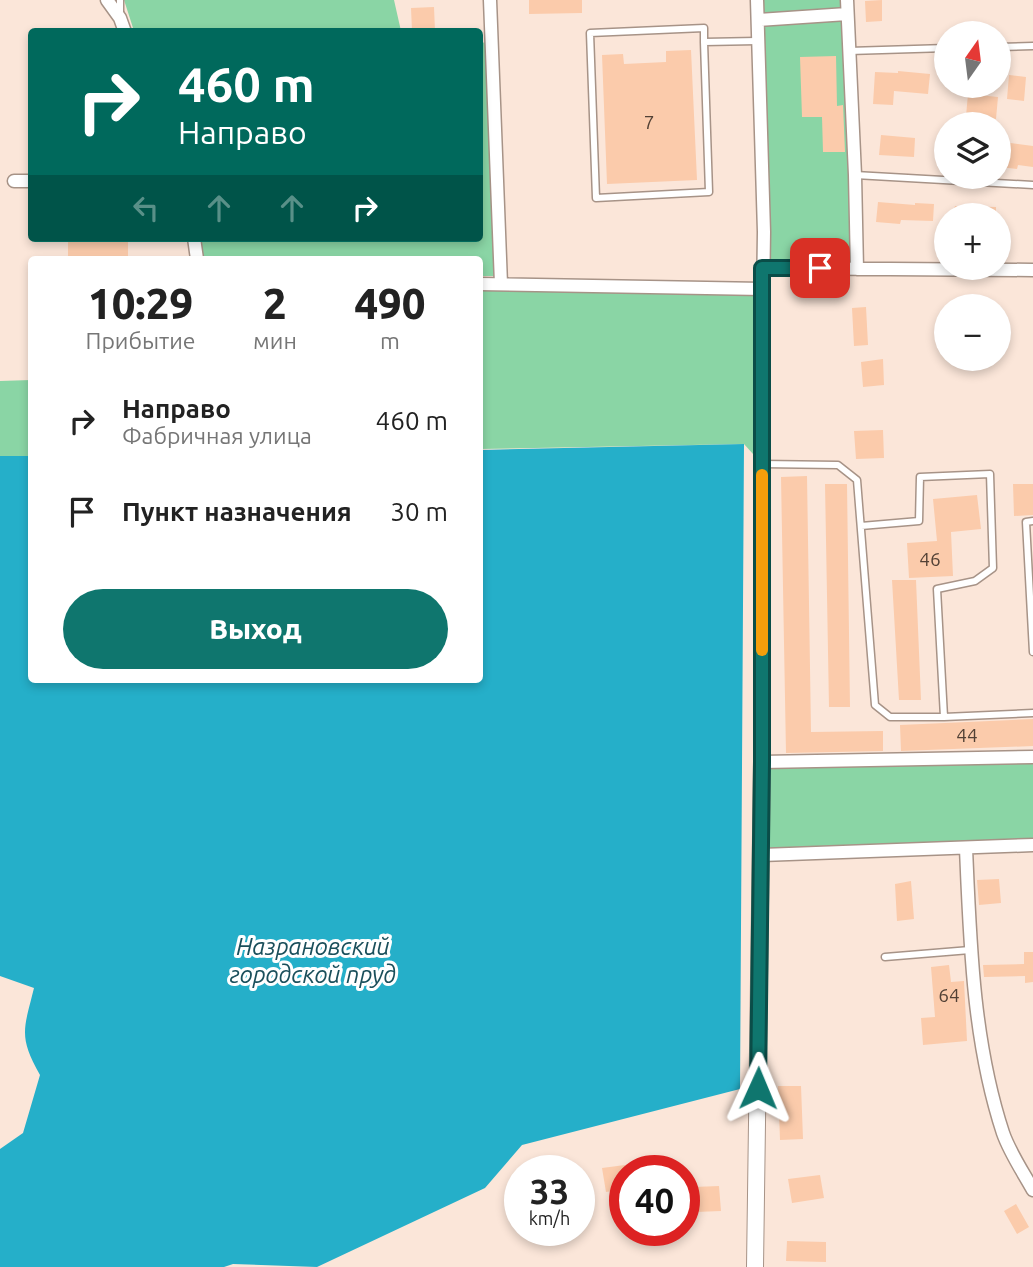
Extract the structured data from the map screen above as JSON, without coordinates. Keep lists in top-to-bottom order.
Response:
{
  "water": ["Назрановский городской пруд"],
  "house_numbers": [
    "7",
    "46",
    "44",
    "64"
  ],
  "north": "top",
  "page": {
    "map_buttons": ["+", "−"],
    "turn": ["460 m", "Направо"],
    "eta": [
      "10:29",
      "Прибытие",
      "2",
      "мин",
      "490",
      "m"
    ],
    "list": [
      {
        "name": "Направо",
        "note": "Фабричная улица",
        "value": "460 m"
      },
      {
        "name": "Пункт назначения",
        "value": "30 m"
      }
    ],
    "buttons": "Выход",
    "speed": "33 km/h",
    "limit": "40"
  }
}
